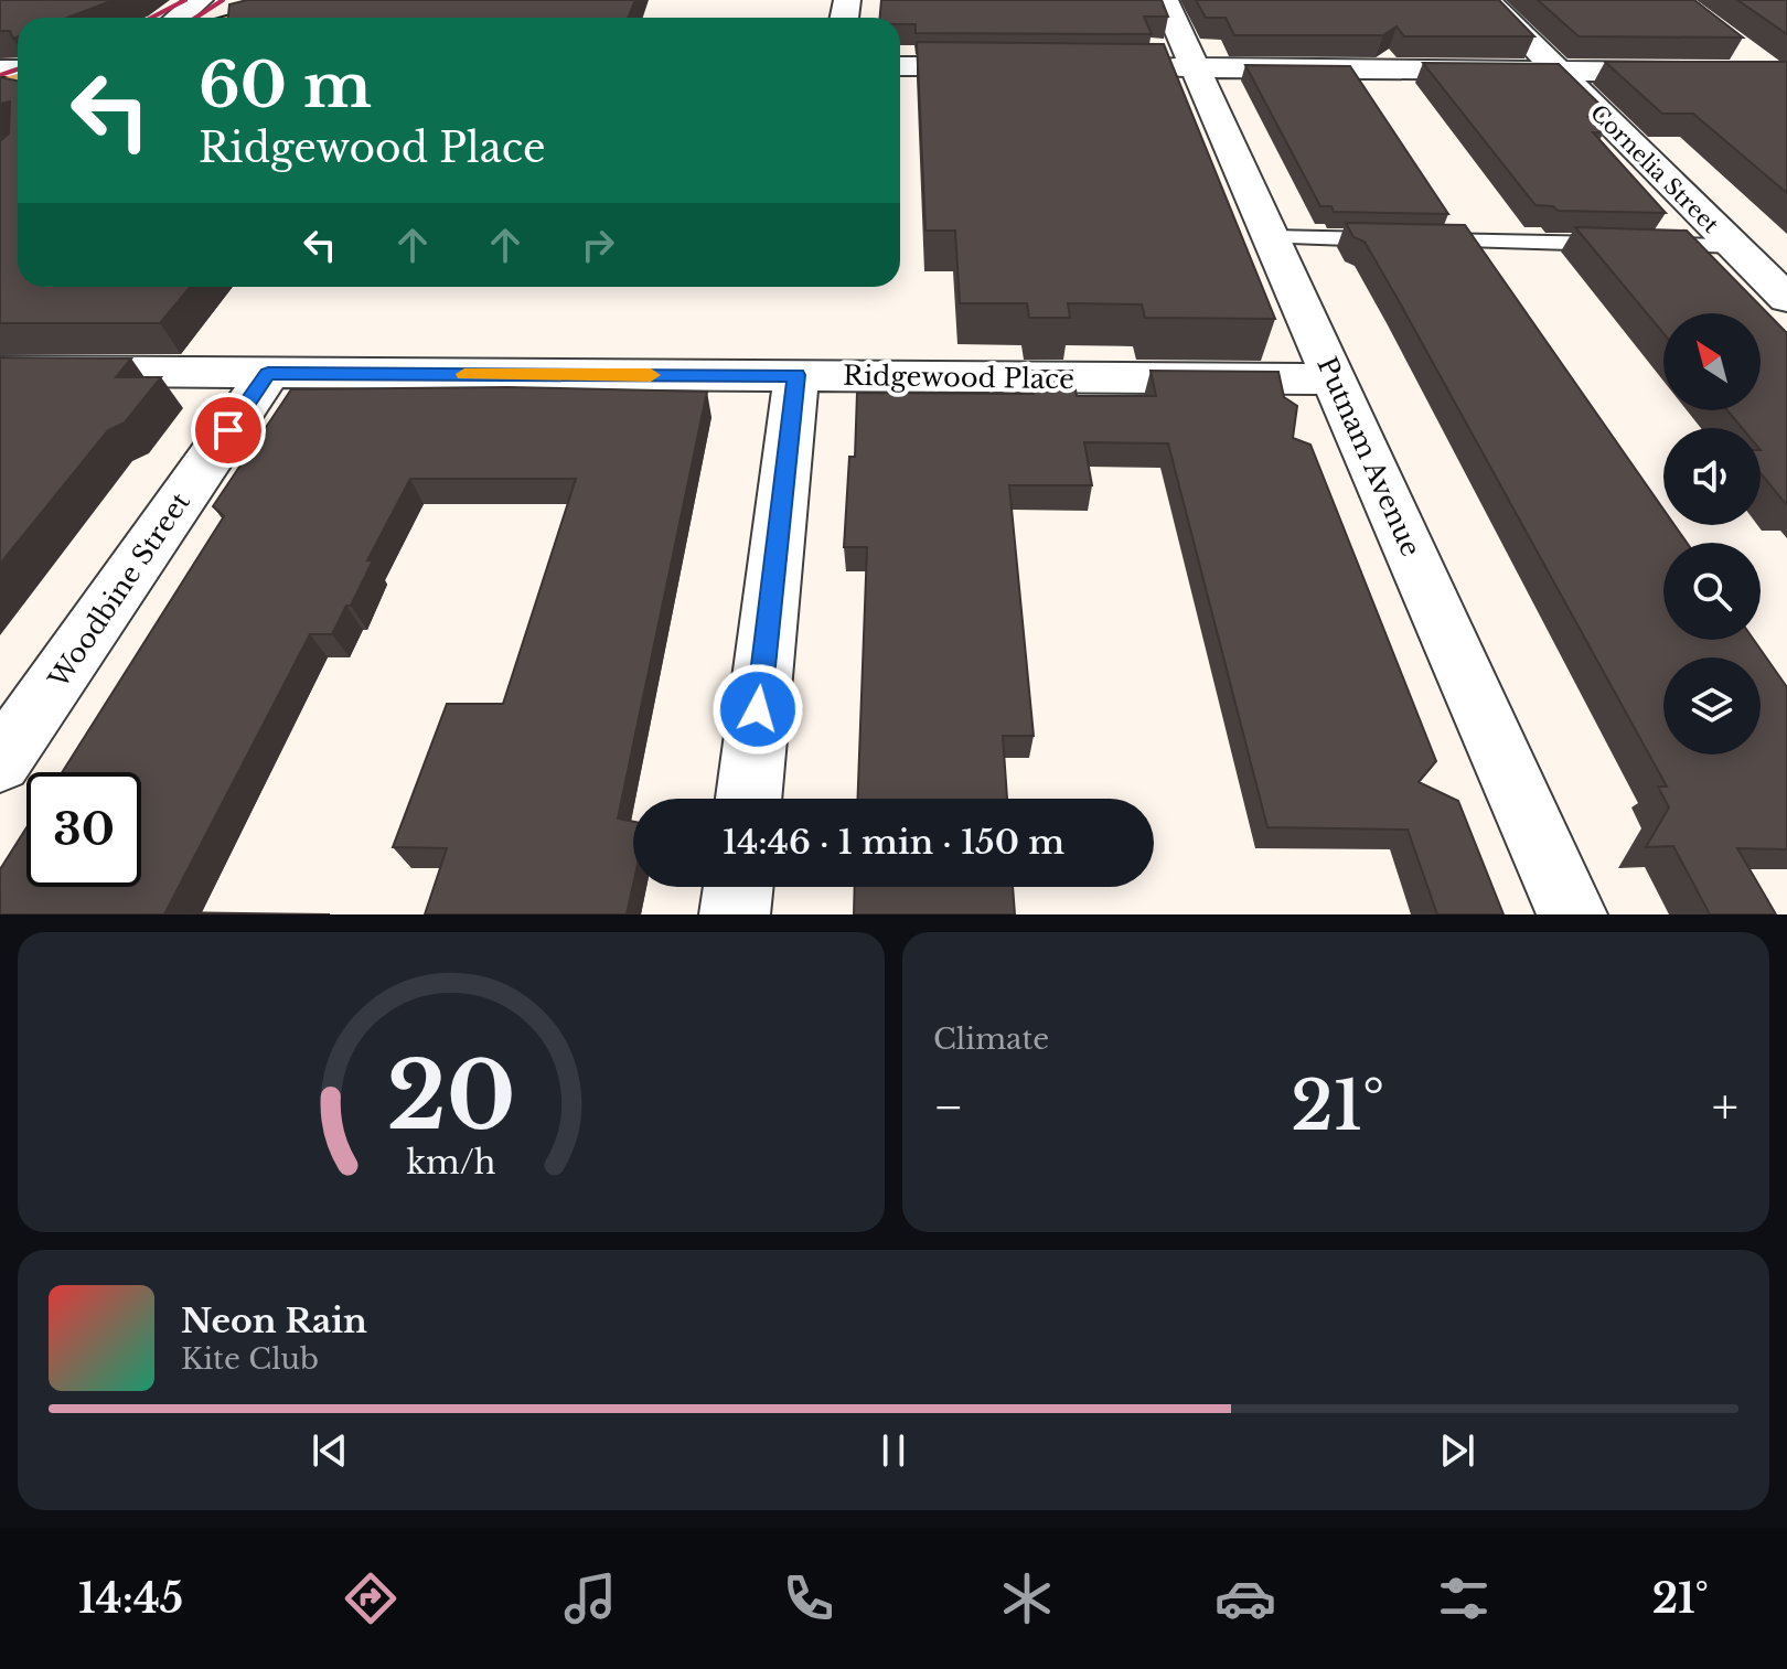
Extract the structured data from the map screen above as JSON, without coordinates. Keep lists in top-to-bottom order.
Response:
{
  "streets": {
    "street": [
      "Cornelia Street",
      "Ridgewood Place",
      "Putnam Avenue",
      "Woodbine Street"
    ]
  },
  "crossings": [
    ["Ridgewood Place", "Putnam Avenue"],
    ["Ridgewood Place", "Woodbine Street"]
  ],
  "north": "top left",
  "page": {
    "turn": ["60 m", "Ridgewood Place"],
    "limit": "30",
    "trip": "14:46 · 1 min · 150 m",
    "tile": "Climate",
    "heat": ["−", "21°", "+"],
    "song": ["Neon Rain", "Kite Club"],
    "tabs": ["14:45", "21°"],
    "gauge": ["20", "km/h"]
  }
}
